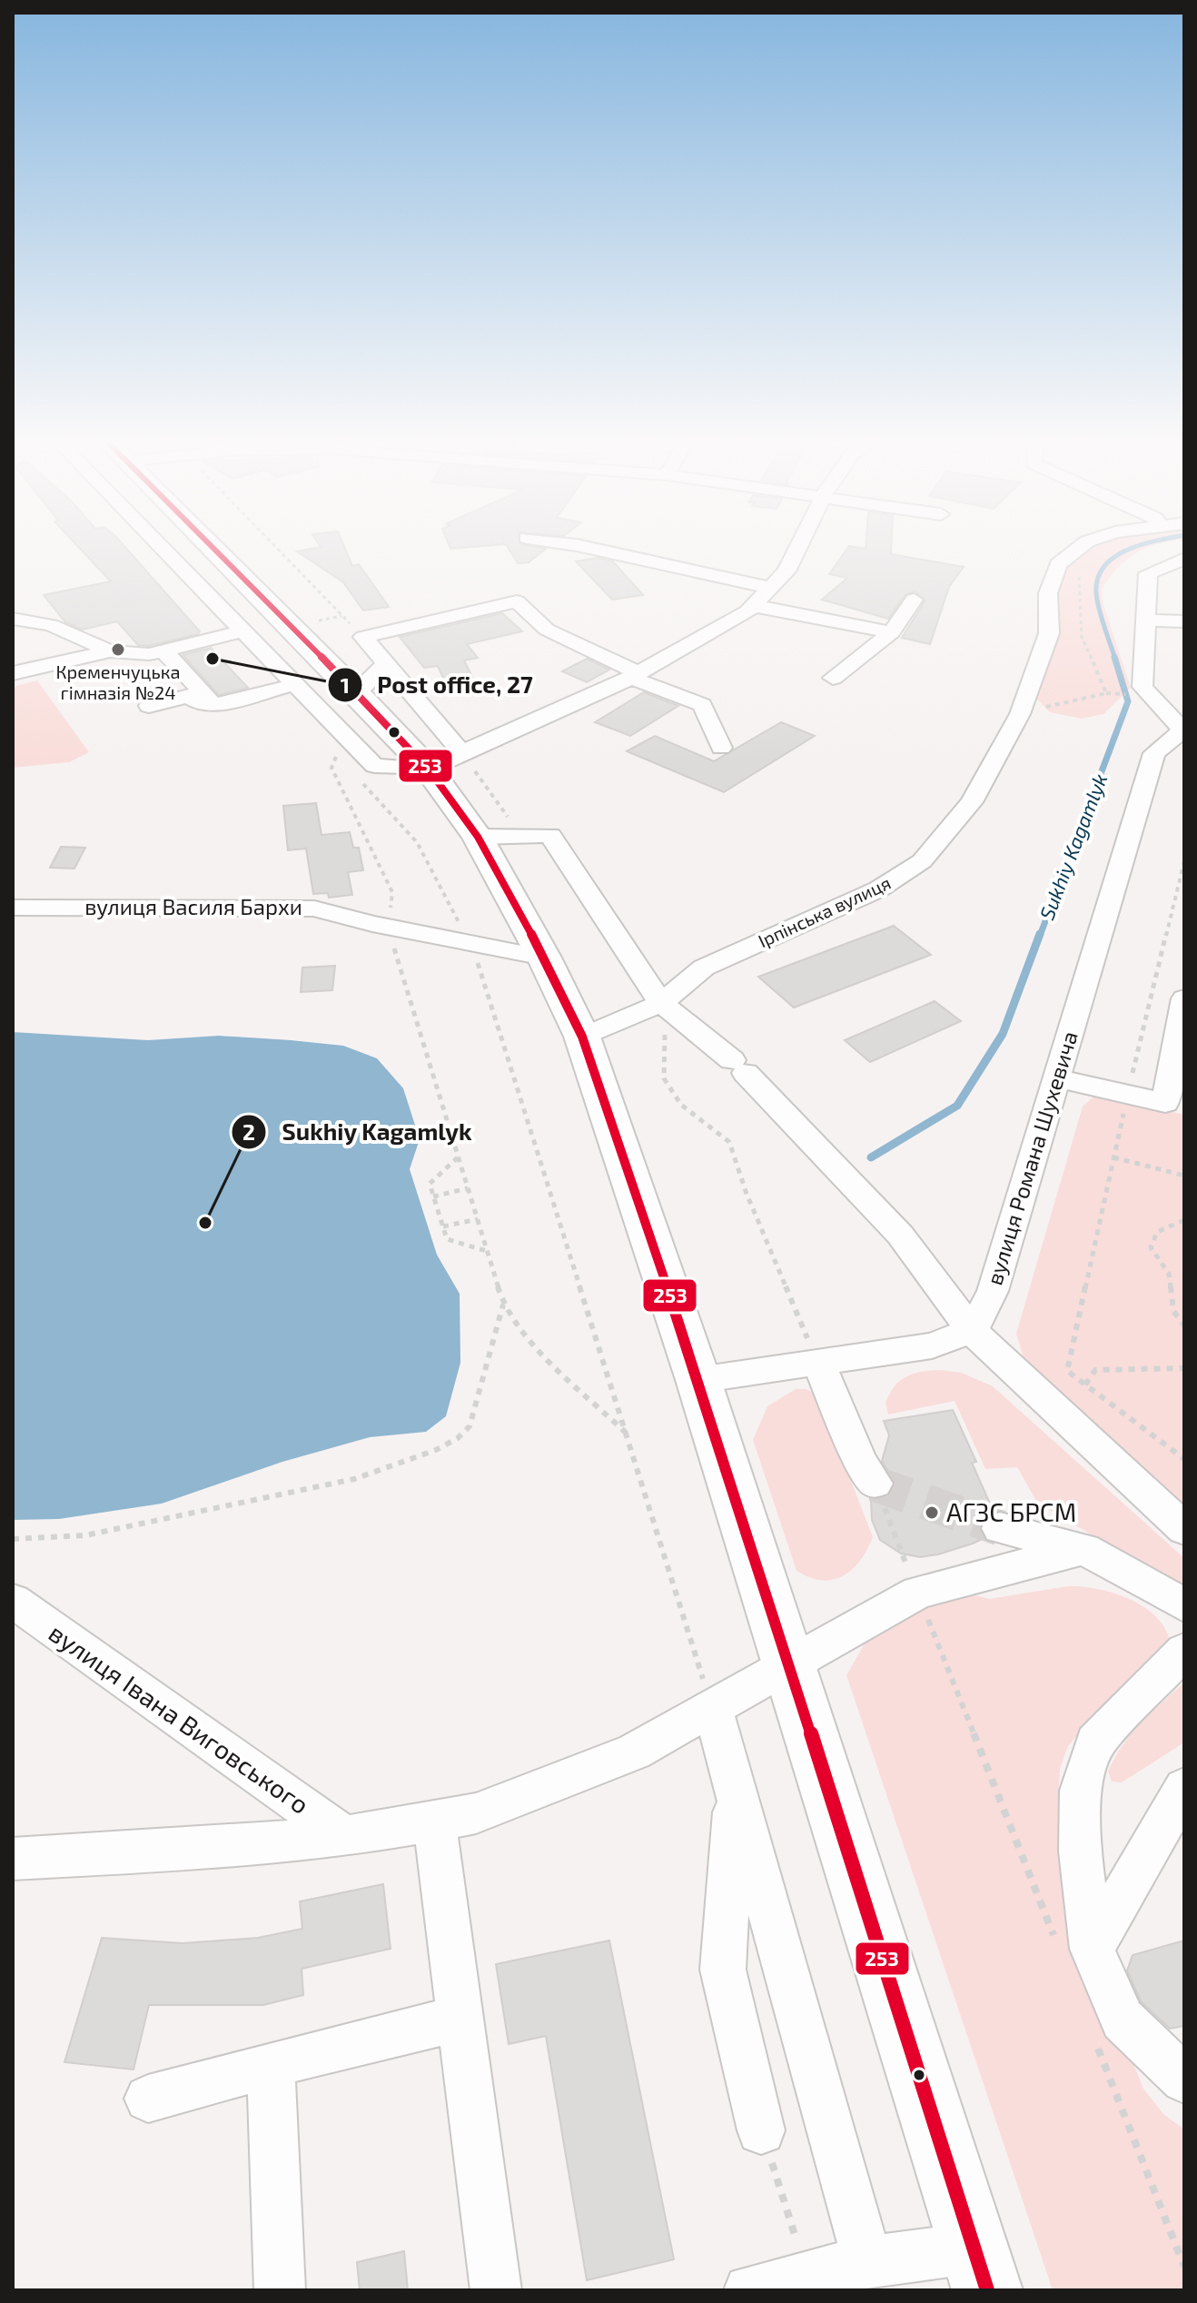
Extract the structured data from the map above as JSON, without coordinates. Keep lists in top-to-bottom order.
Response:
{
  "streets": {
    "street": [
      "вулиця Василя Бархи",
      "Ірпінська вулиця",
      "вулиця Романа Шухевича",
      "вулиця Івана Виговського"
    ]
  },
  "water": ["Sukhiy Kagamlyk"],
  "places": [
    "Кременчуцька гімназія №24",
    "Post office, 27",
    "Sukhiy Kagamlyk",
    "АГЗС БРСМ"
  ],
  "lines": ["transit line 253"]
}
